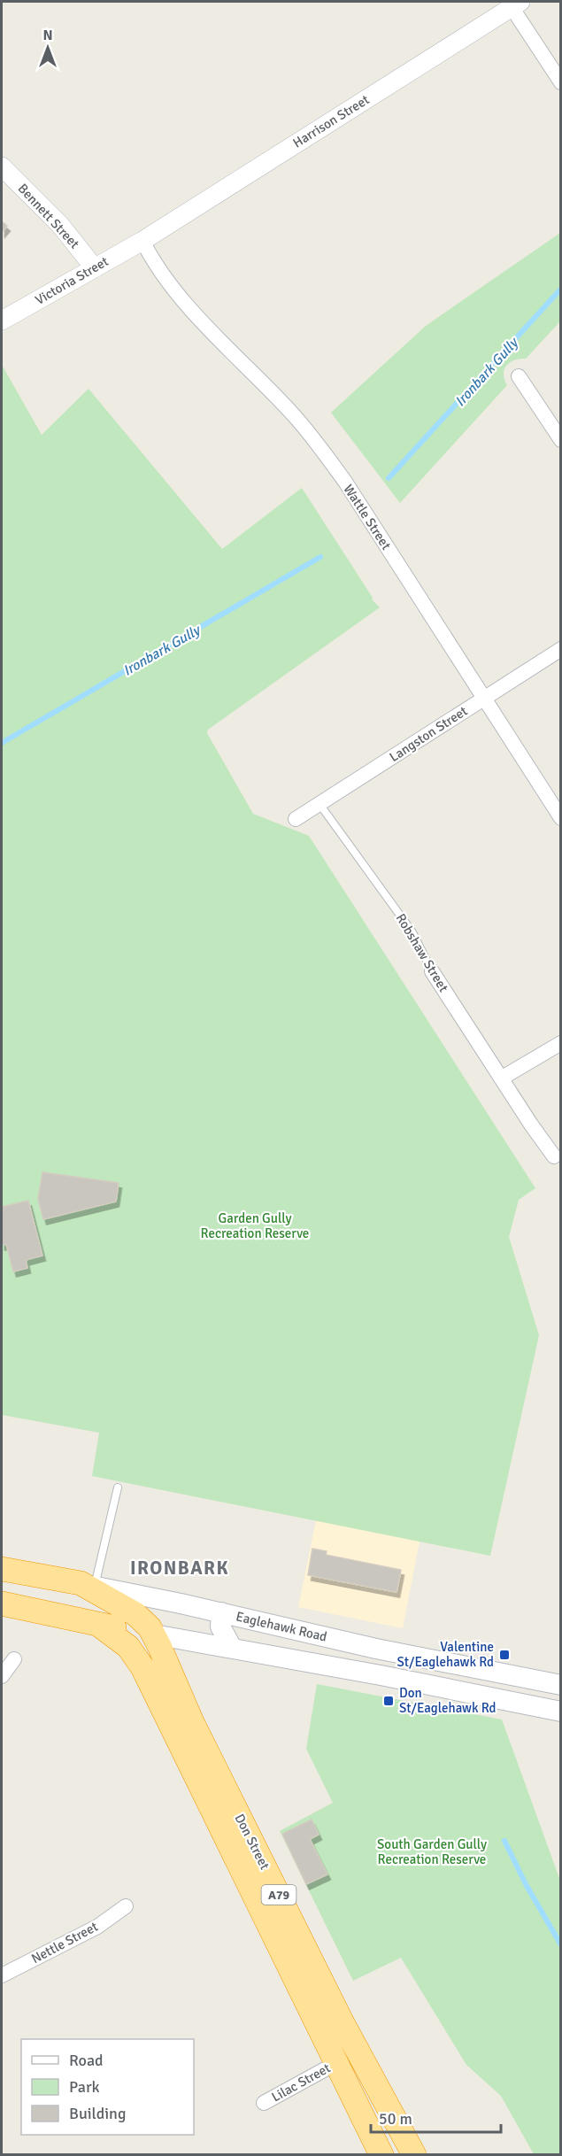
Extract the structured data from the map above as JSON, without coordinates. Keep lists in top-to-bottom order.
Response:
{
  "streets": {
    "highway": ["Eaglehawk Road", "Don Street", "A79"],
    "street": [
      "Harrison Street",
      "Bennett Street",
      "Victoria Street",
      "Wattle Street",
      "Langston Street",
      "Robshaw Street",
      "Nettle Street",
      "Lilac Street"
    ]
  },
  "crossings": [
    ["Harrison Street", "Victoria Street"],
    ["Harrison Street", "Wattle Street"],
    ["Bennett Street", "Victoria Street"],
    ["Victoria Street", "Wattle Street"],
    ["Wattle Street", "Langston Street"],
    ["Langston Street", "Robshaw Street"],
    ["Eaglehawk Road", "Don Street"],
    ["Don Street", "A79"],
    ["Don Street", "Lilac Street"]
  ],
  "districts": ["IRONBARK"],
  "water": ["Ironbark Gully"],
  "parks": ["Garden Gully Recreation Reserve", "South Garden Gully Recreation Reserve"],
  "places": {
    "transit": ["Valentine St/Eaglehawk Rd", "Don St/Eaglehawk Rd"]
  },
  "legend": ["Road", "Park", "Building"],
  "scale_bar": "50 m",
  "north": "top"
}
